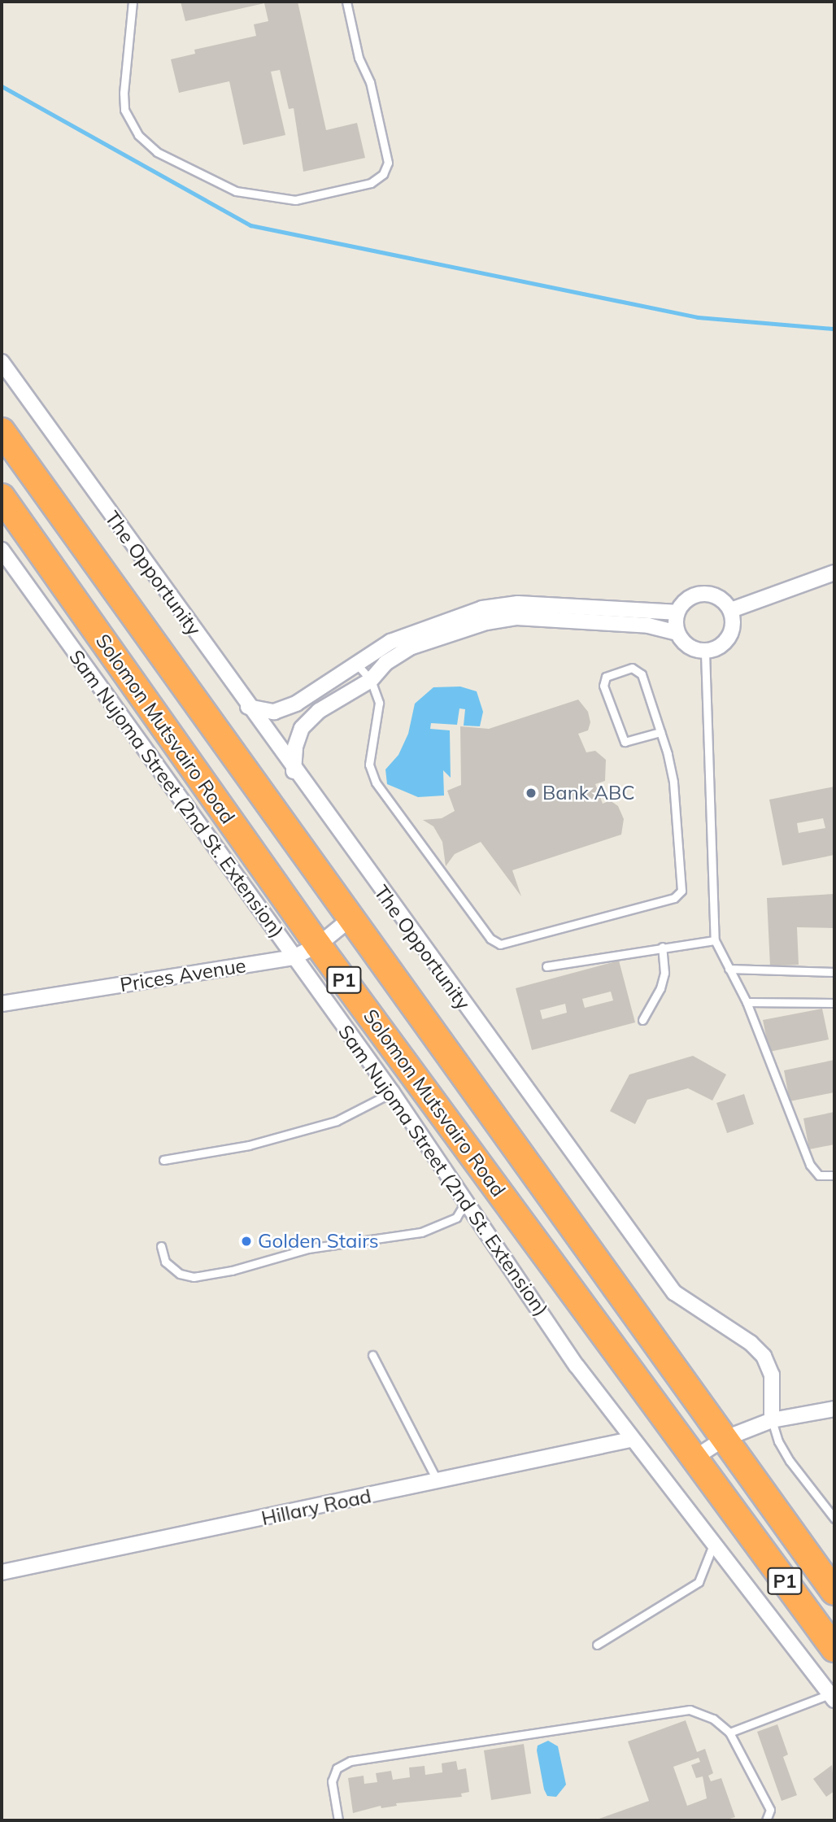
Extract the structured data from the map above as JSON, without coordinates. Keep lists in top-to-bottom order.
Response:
{
  "streets": {
    "highway": ["Solomon Mutsvairo Road", "P1"],
    "street": [
      "The Opportunity",
      "Sam Nujoma Street (2nd St. Extension)",
      "Prices Avenue",
      "Hillary Road"
    ]
  },
  "crossings": [
    ["Solomon Mutsvairo Road", "Prices Avenue"],
    ["Sam Nujoma Street (2nd St. Extension)", "Prices Avenue"],
    ["Sam Nujoma Street (2nd St. Extension)", "Hillary Road"],
    ["Prices Avenue", "P1"]
  ],
  "places": ["Bank ABC", "Golden Stairs"]
}
